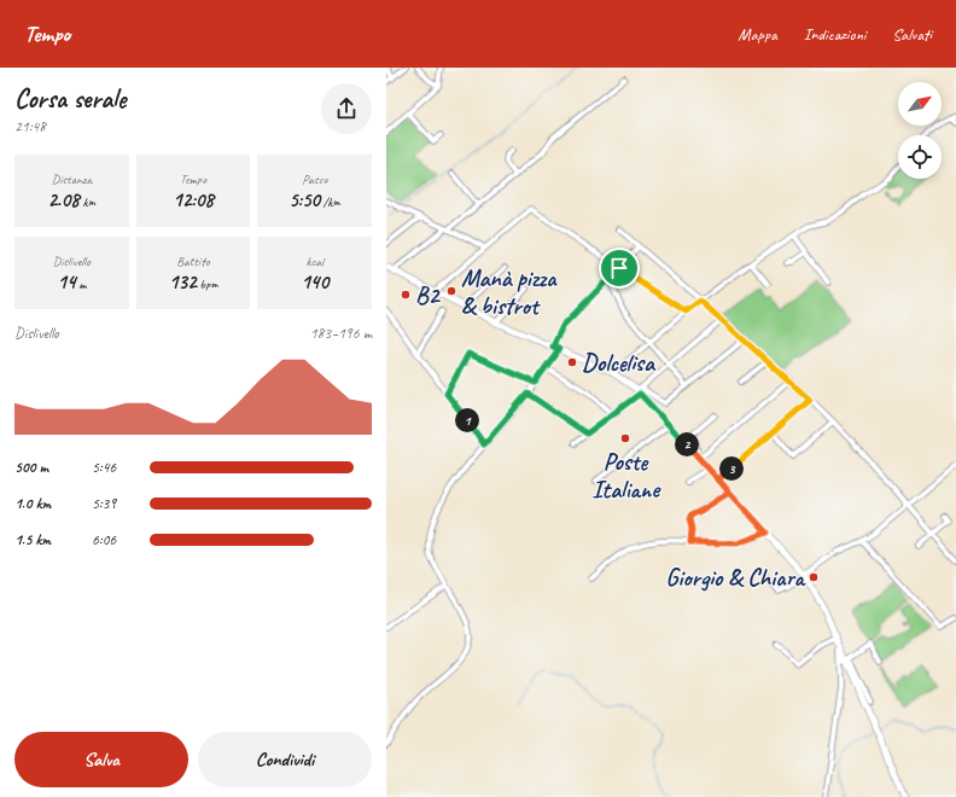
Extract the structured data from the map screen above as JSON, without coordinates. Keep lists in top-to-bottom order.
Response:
{
  "places": [
    "Manà pizza & bistrot",
    "B2",
    "Dolcelisa",
    "Poste Italiane",
    "Giorgio & Chiara"
  ],
  "north": "top right",
  "page": {
    "header": "Tempo",
    "nav": ["Mappa", "Indicazioni", "Salvati"],
    "heading": ["Corsa serale", "21:48"],
    "stats": [
      ["Distanza", "2.08 km"],
      ["Tempo", "12:08"],
      ["Passo", "5:50 /km"],
      ["Dislivello", "14 m"],
      ["Battito", "132 bpm"],
      ["kcal", "140"]
    ],
    "chart": ["Dislivello", "183–196 m"],
    "pins": ["1", "2", "3"],
    "list": [
      {
        "name": "500 m",
        "note": "5:46"
      },
      {
        "name": "1.0 km",
        "note": "5:39"
      },
      {
        "name": "1.5 km",
        "note": "6:06"
      }
    ],
    "buttons": ["Salva", "Condividi"]
  }
}
